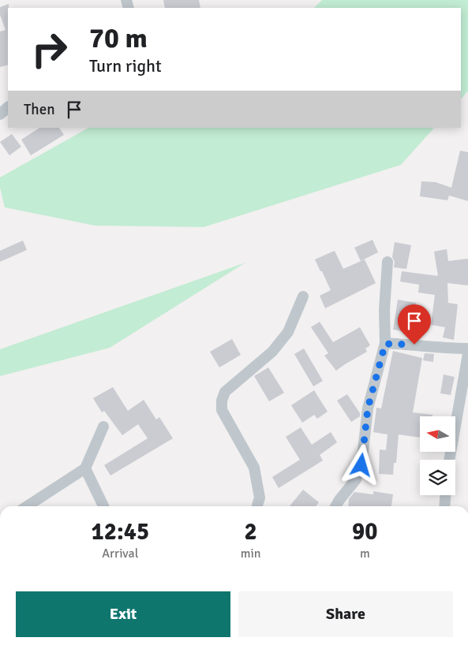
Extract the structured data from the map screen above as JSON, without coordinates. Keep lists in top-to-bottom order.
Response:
{
  "north": "left",
  "page": {
    "turn": ["70 m", "Turn right"],
    "then": "Then",
    "eta": [
      "12:45",
      "Arrival",
      "2",
      "min",
      "90",
      "m"
    ],
    "buttons": ["Exit", "Share"]
  }
}
